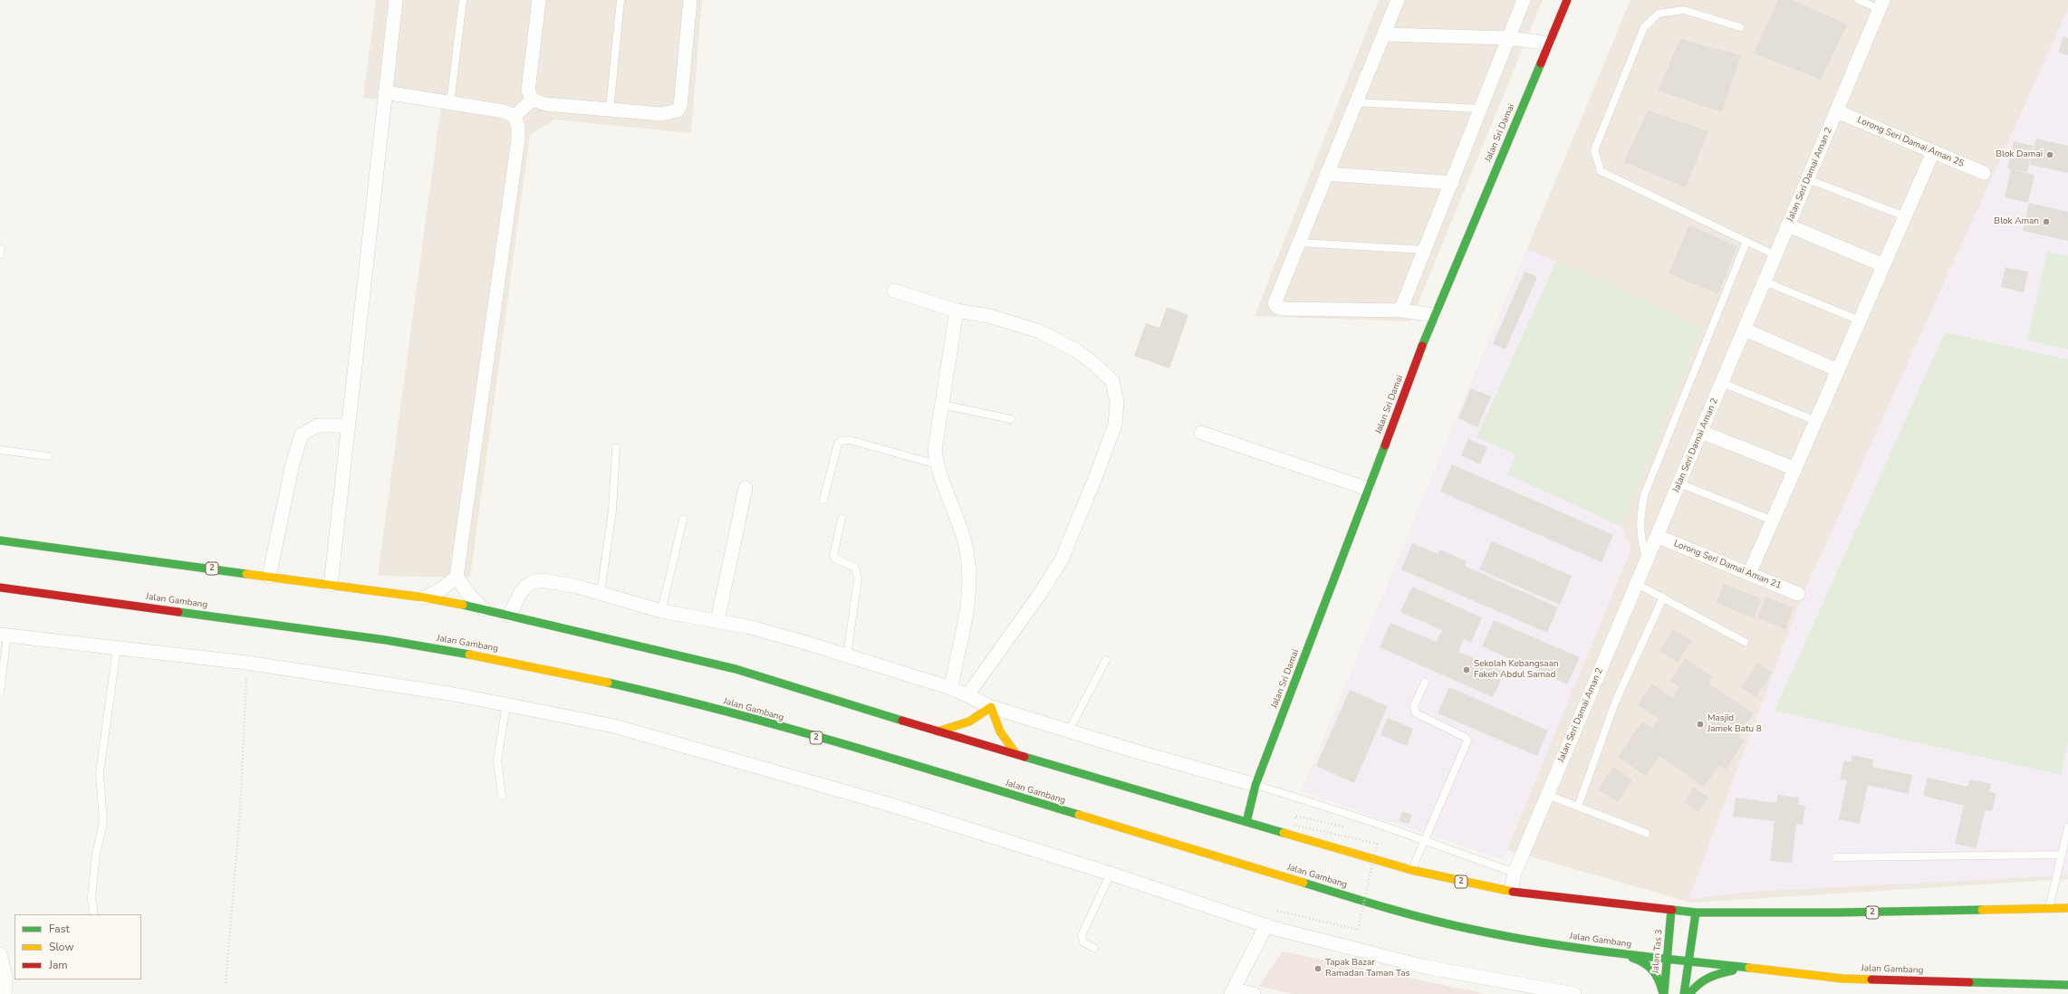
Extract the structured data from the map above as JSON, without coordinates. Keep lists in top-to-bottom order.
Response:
{
  "streets": {
    "main road": [
      "Jalan Sri Damai",
      "2",
      "Jalan Gambang",
      "Jalan Tas 3"
    ],
    "street": ["Lorong Seri Damai Aman 25", "Jalan Seri Damai Aman 2", "Lorong Seri Damai Aman 21"]
  },
  "crossings": [
    ["Jalan Sri Damai", "2"],
    ["Lorong Seri Damai Aman 25", "Jalan Seri Damai Aman 2"],
    ["Jalan Seri Damai Aman 2", "Lorong Seri Damai Aman 21"],
    ["Jalan Seri Damai Aman 2", "2"],
    ["2", "Jalan Tas 3"],
    ["Jalan Gambang", "Jalan Tas 3"]
  ],
  "places": [
    "Blok Damai",
    "Blok Aman",
    "Sekolah Kebangsaan Fakeh Abdul Samad",
    "Masjid Jamek Batu 8",
    "Tapak Bazar Ramadan Taman Tas"
  ],
  "legend": ["Fast", "Slow", "Jam"]
}
